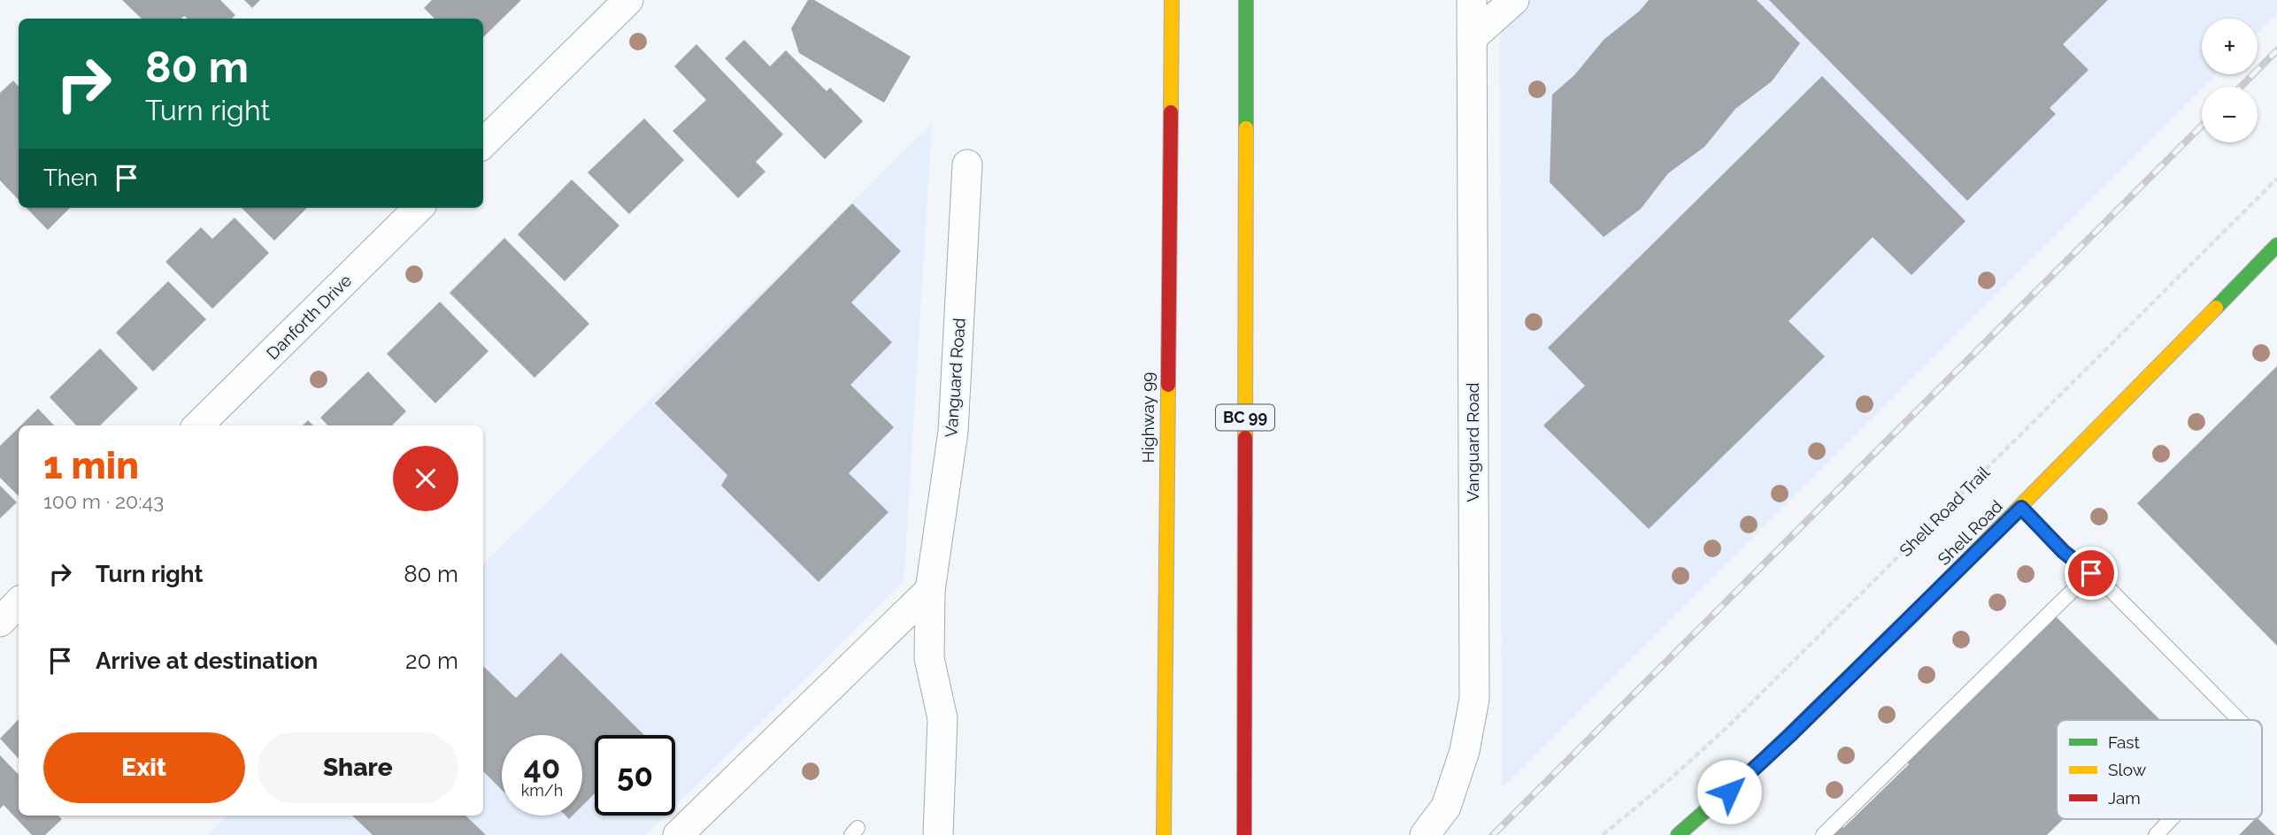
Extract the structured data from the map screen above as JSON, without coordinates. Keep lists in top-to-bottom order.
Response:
{
  "streets": {
    "main road": ["Highway 99", "BC 99", "Shell Road"],
    "street": ["Danforth Drive", "Vanguard Road"],
    "path": ["Shell Road Trail"]
  },
  "legend": ["Fast", "Slow", "Jam"],
  "page": {
    "map_buttons": ["+", "−"],
    "turn": ["80 m", "Turn right"],
    "then": "Then",
    "heading": ["1 min", "100 m · 20:43"],
    "list": [
      {
        "name": "Turn right",
        "value": "80 m"
      },
      {
        "name": "Arrive at destination",
        "value": "20 m"
      }
    ],
    "buttons": ["Exit", "Share"],
    "speed": "40 km/h",
    "limit": "50"
  }
}
